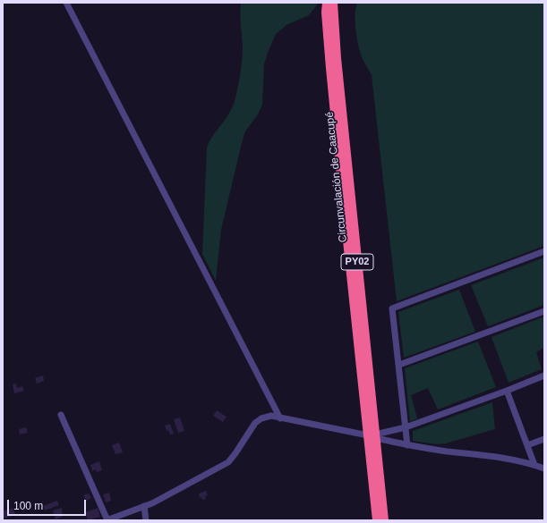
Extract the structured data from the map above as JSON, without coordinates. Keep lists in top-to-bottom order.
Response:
{
  "streets": {
    "highway": ["Circunvalación de Caacupé", "PY02"]
  },
  "scale_bar": "100 m"
}
